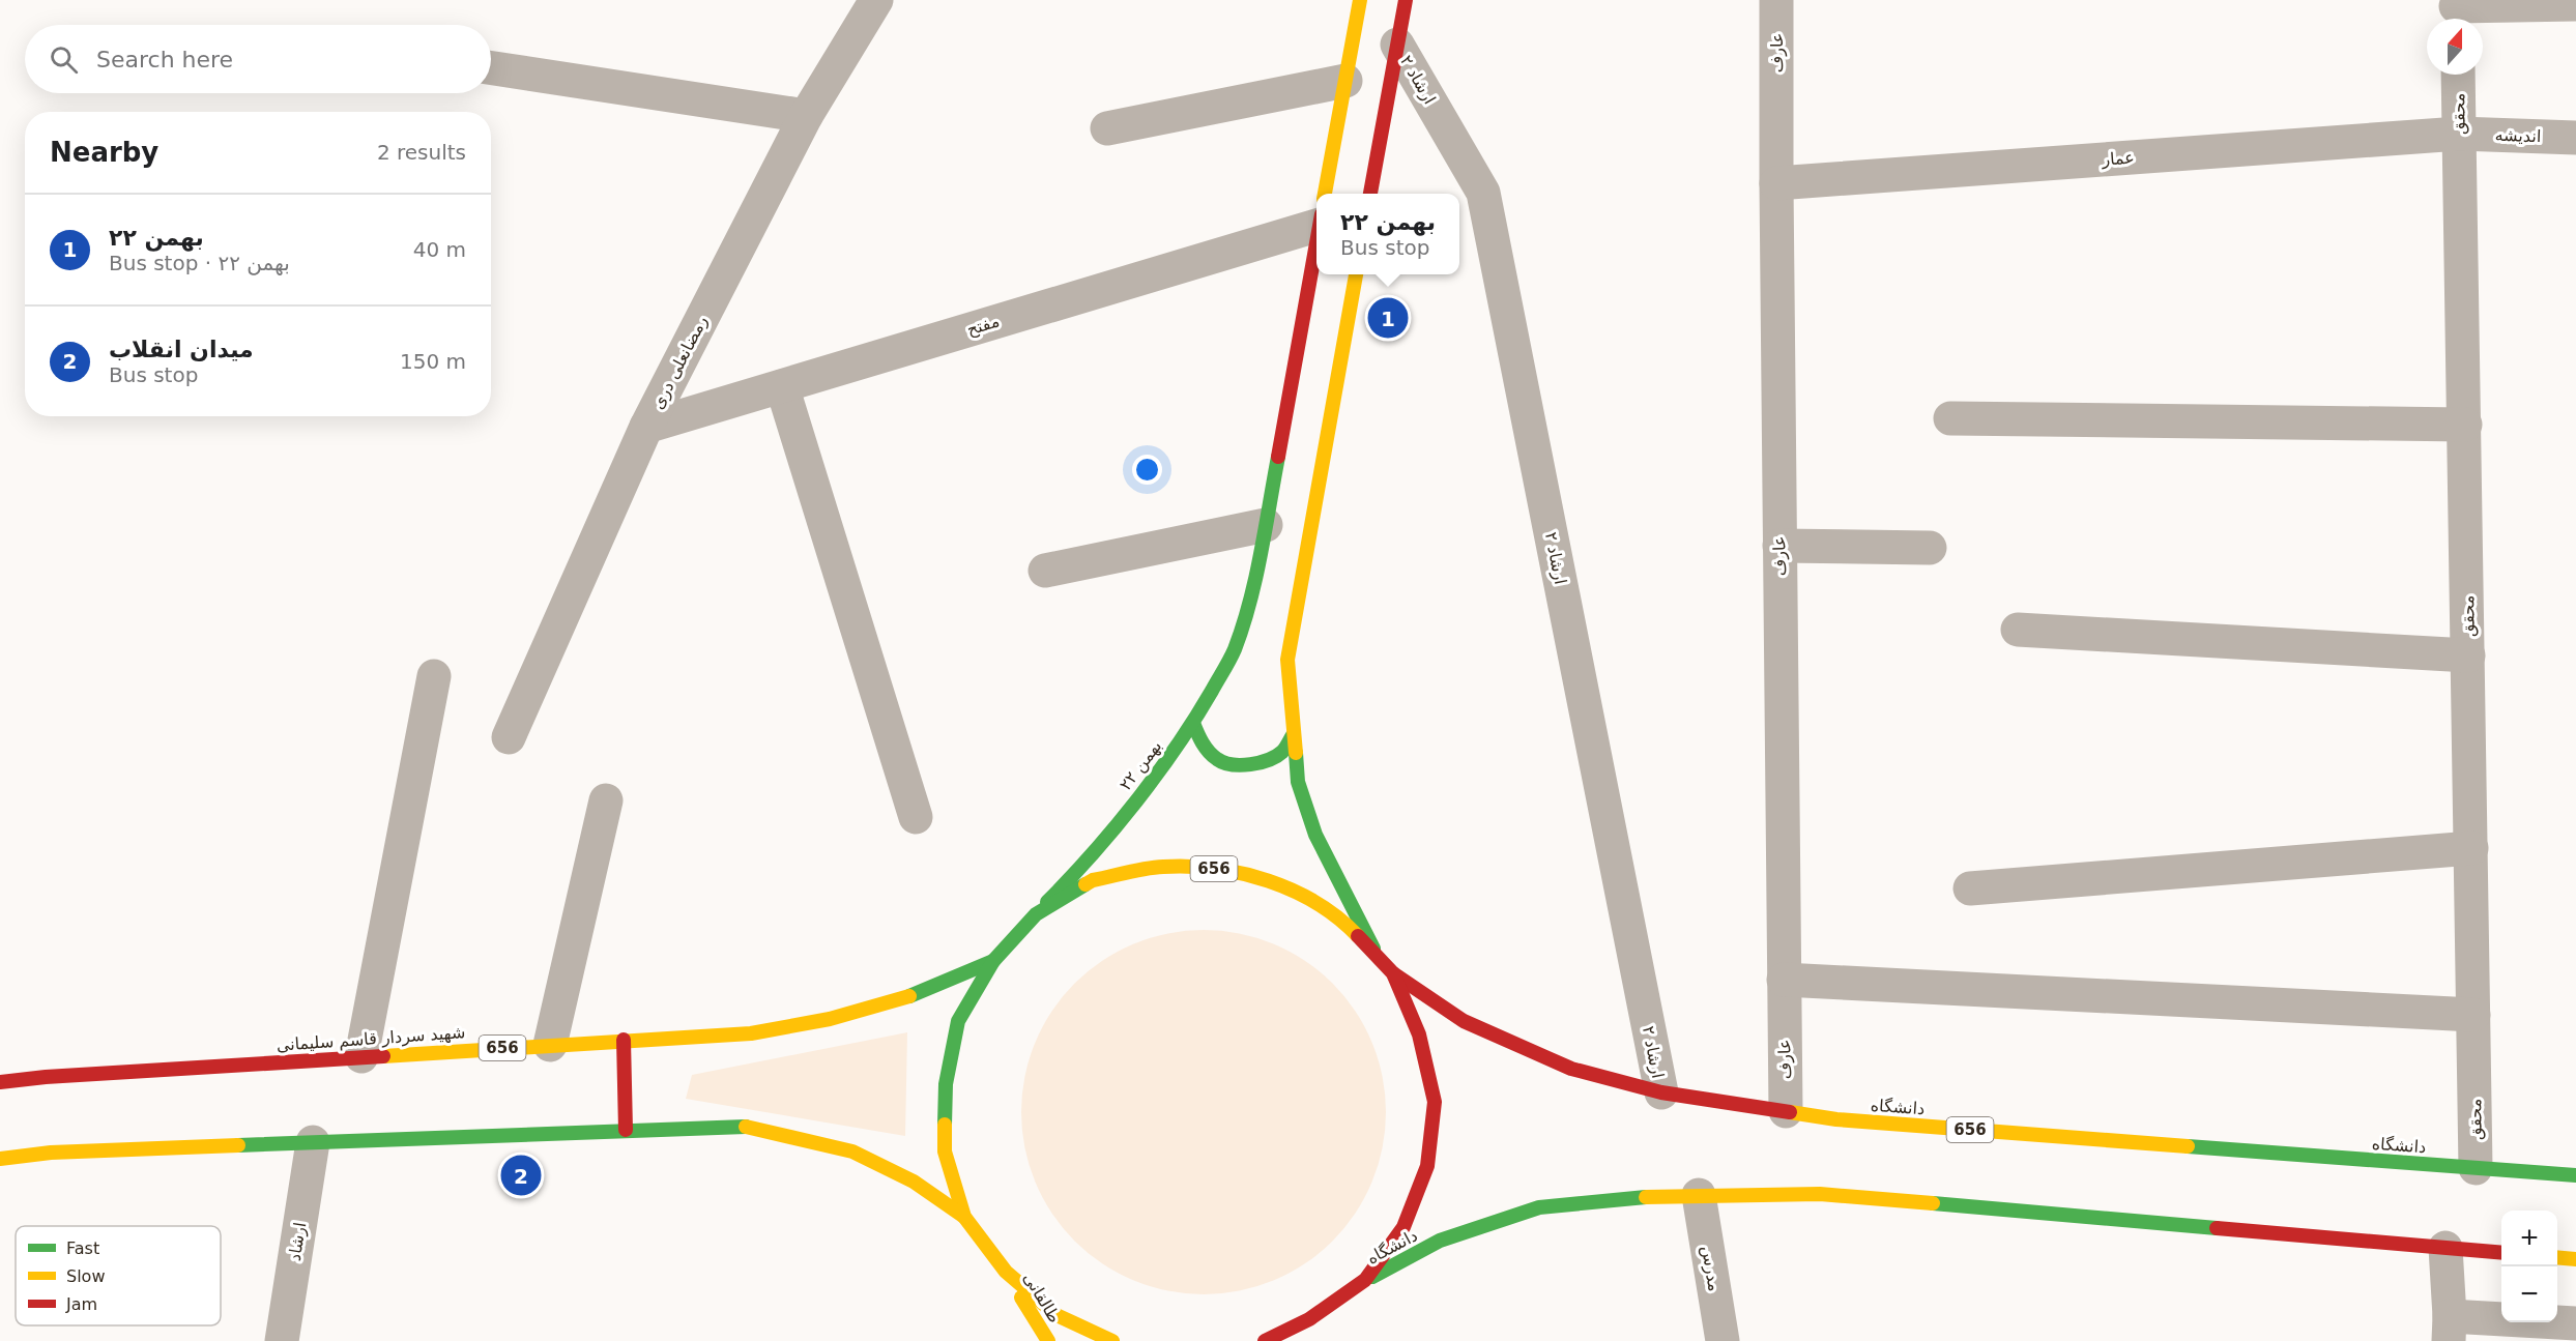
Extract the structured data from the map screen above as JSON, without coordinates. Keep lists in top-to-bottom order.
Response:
{
  "streets": {
    "main road": [
      "۲۲ بهمن",
      "656",
      "شهید سردار قاسم سلیمانی",
      "دانشگاه",
      "طالقانی"
    ],
    "street": [
      "عارف",
      "ارشاد ۲",
      "محقق",
      "اندیشه",
      "عمار",
      "مفتح",
      "رمضانعلی دری",
      "ارشاد",
      "مدرس"
    ]
  },
  "crossings": [
    ["عارف", "عمار"],
    ["عارف", "دانشگاه"],
    ["ارشاد ۲", "دانشگاه"],
    ["محقق", "اندیشه"],
    ["محقق", "عمار"],
    ["محقق", "دانشگاه"],
    ["اندیشه", "عمار"],
    ["مفتح", "رمضانعلی دری"],
    ["۲۲ بهمن", "656"],
    ["656", "شهید سردار قاسم سلیمانی"],
    ["656", "دانشگاه"],
    ["656", "ارشاد"],
    ["656", "طالقانی"],
    ["دانشگاه", "مدرس"]
  ],
  "legend": ["Fast", "Slow", "Jam"],
  "north": "top",
  "page": {
    "search": "Search here",
    "heading": ["Nearby", "2 results"],
    "list": [
      {
        "mark": "1",
        "name": "۲۲ بهمن",
        "note": "Bus stop · ۲۲ بهمن",
        "value": "40 m"
      },
      {
        "mark": "2",
        "name": "میدان انقلاب",
        "note": "Bus stop",
        "value": "150 m"
      }
    ],
    "popup": ["۲۲ بهمن", "Bus stop"],
    "pins": ["1", "2"],
    "map_buttons": ["+", "−"]
  }
}
